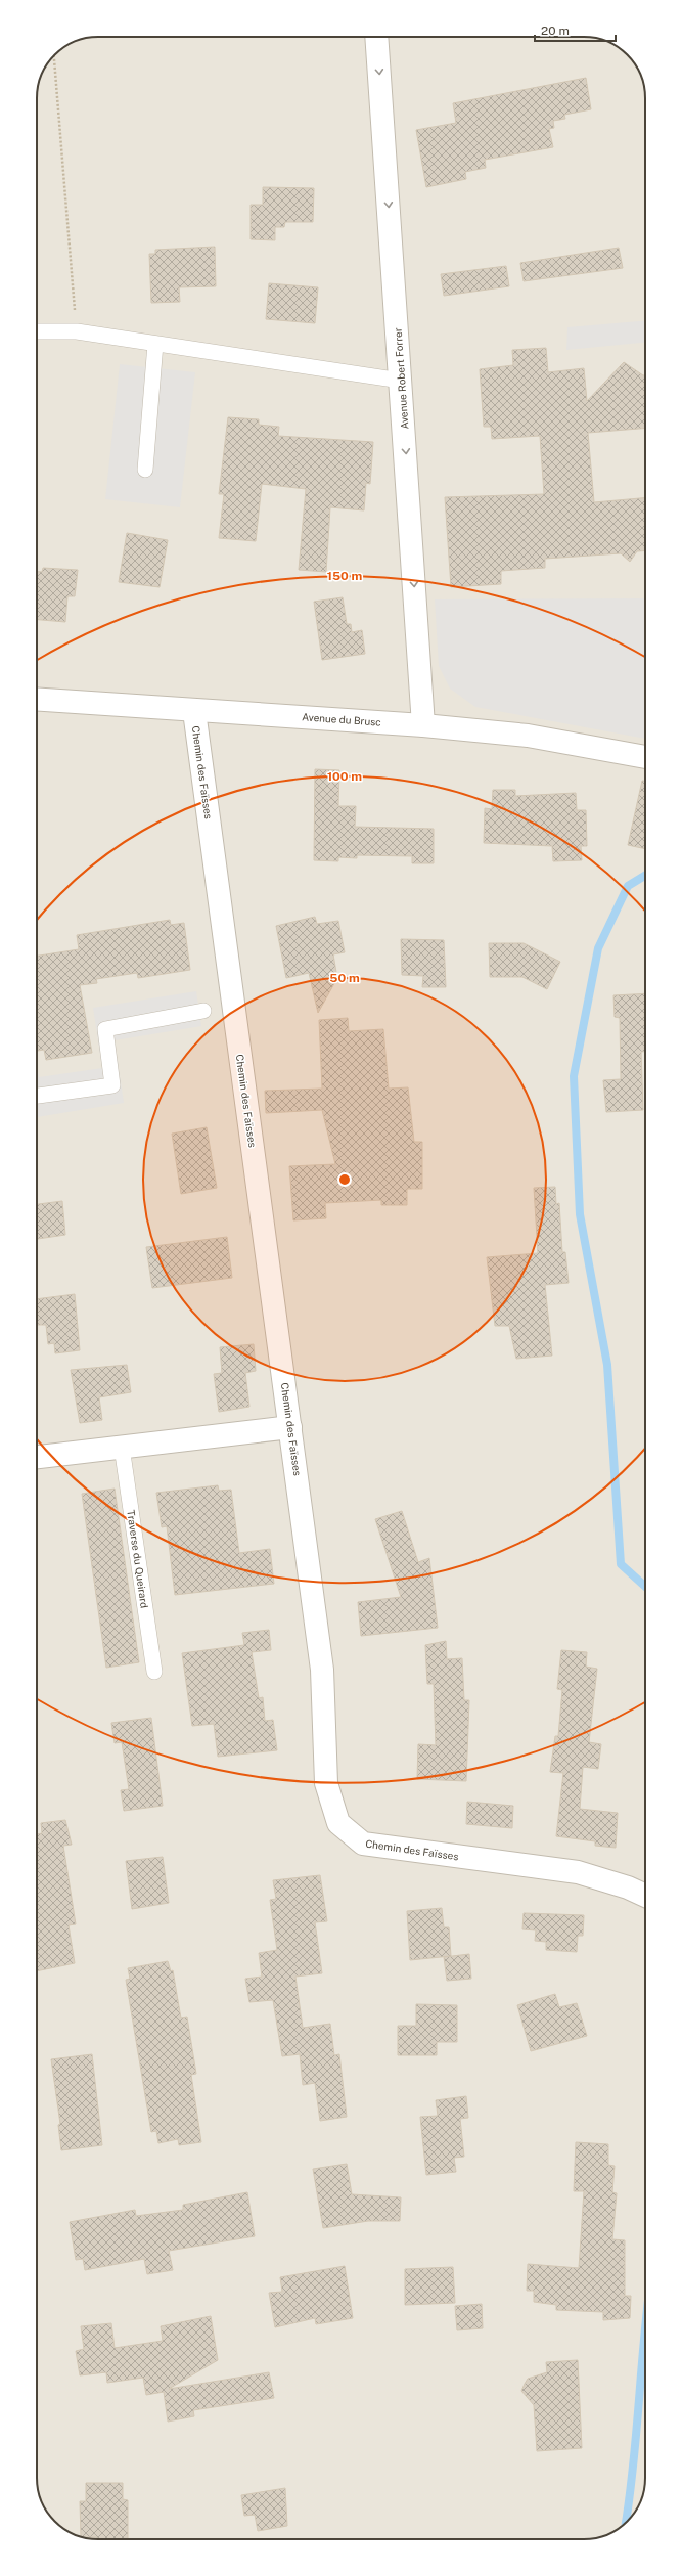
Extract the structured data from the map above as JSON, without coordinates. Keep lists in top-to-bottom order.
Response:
{
  "streets": {
    "street": ["Avenue Robert Forrer", "Avenue du Brusc", "Chemin des Faïsses"],
    "lane": ["Traverse du Queirard"]
  },
  "crossings": [
    ["Avenue Robert Forrer", "Avenue du Brusc"],
    ["Avenue du Brusc", "Chemin des Faïsses"]
  ],
  "one_way": ["Avenue Robert Forrer"],
  "scale_bar": "20 m",
  "rings": ["150 m", "100 m", "50 m"]
}
